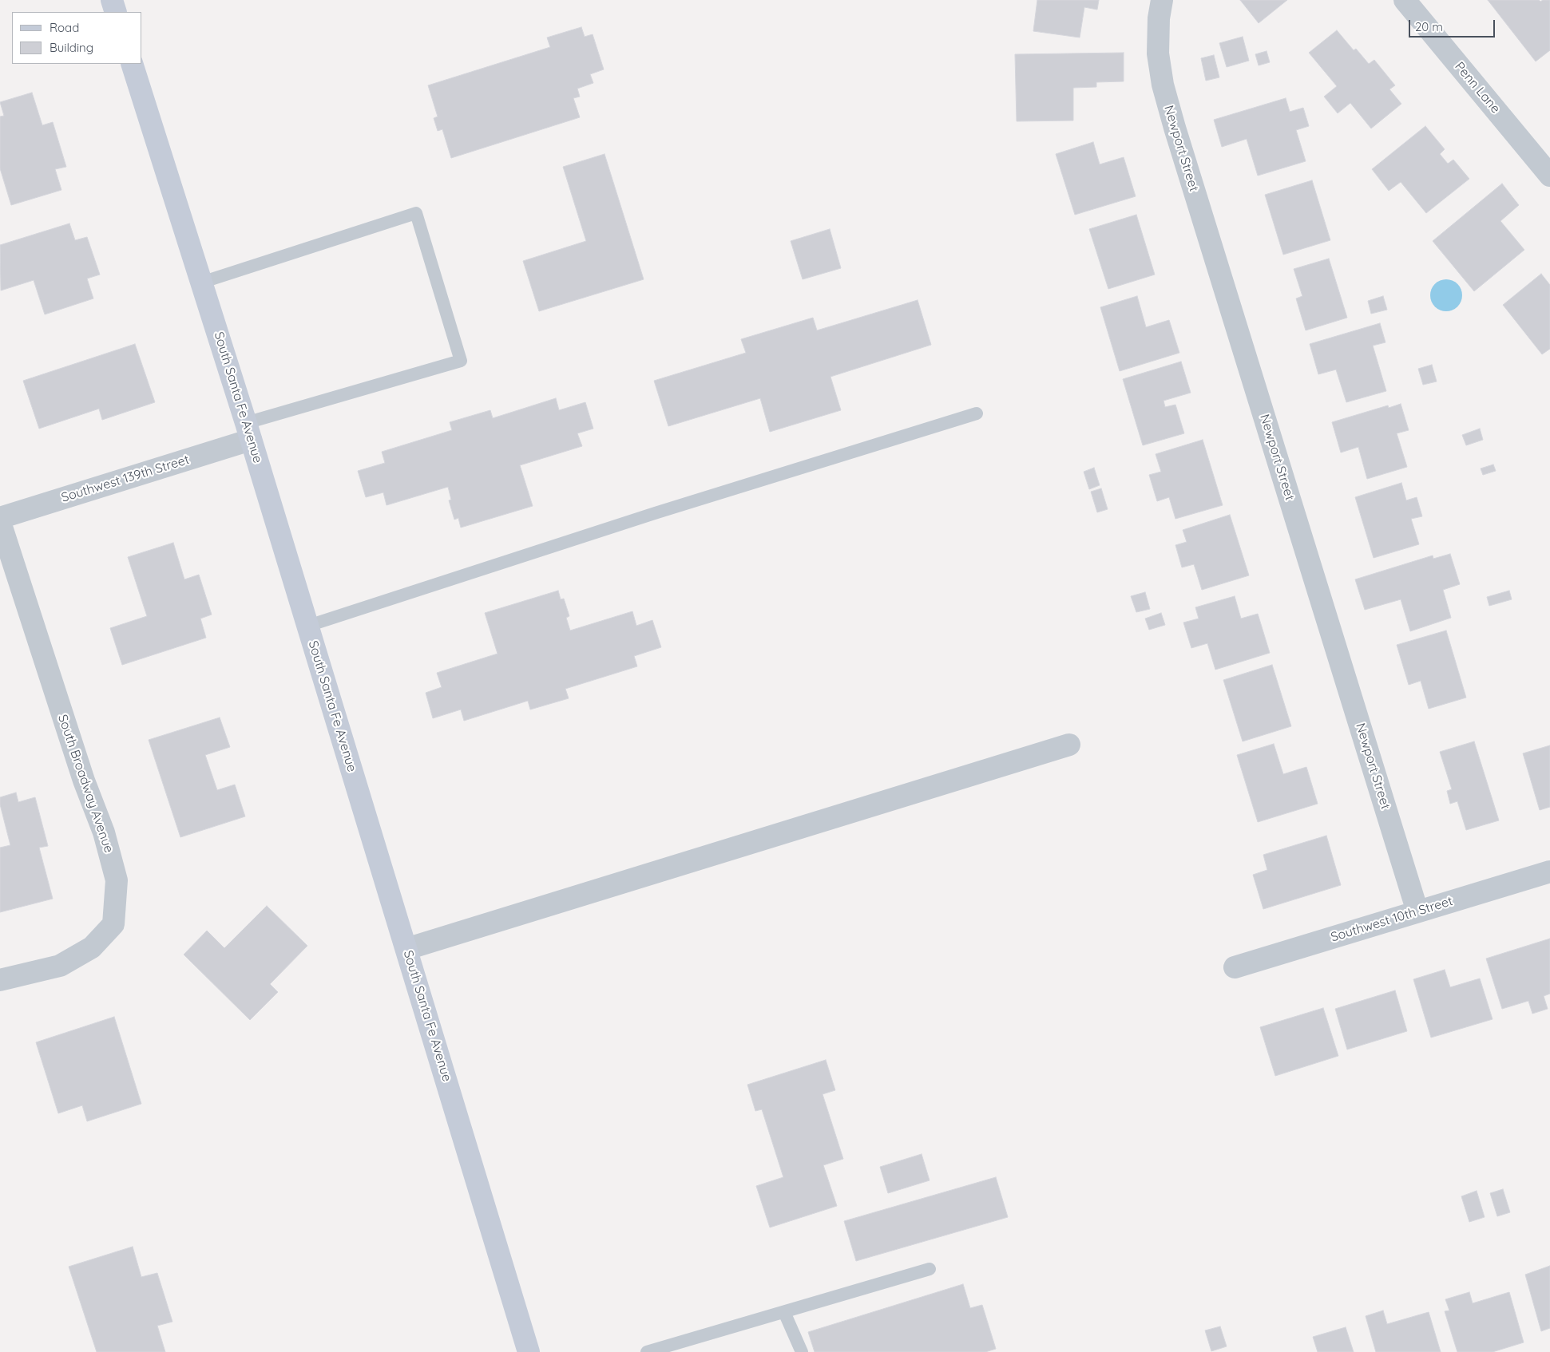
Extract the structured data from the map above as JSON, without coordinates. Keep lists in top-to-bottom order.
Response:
{
  "streets": {
    "main road": ["South Santa Fe Avenue"],
    "street": [
      "Penn Lane",
      "Newport Street",
      "Southwest 139th Street",
      "South Broadway Avenue",
      "Southwest 10th Street"
    ]
  },
  "crossings": [
    ["Newport Street", "Southwest 10th Street"],
    ["South Santa Fe Avenue", "Southwest 139th Street"]
  ],
  "legend": ["Road", "Building"],
  "scale_bar": "20 m"
}
